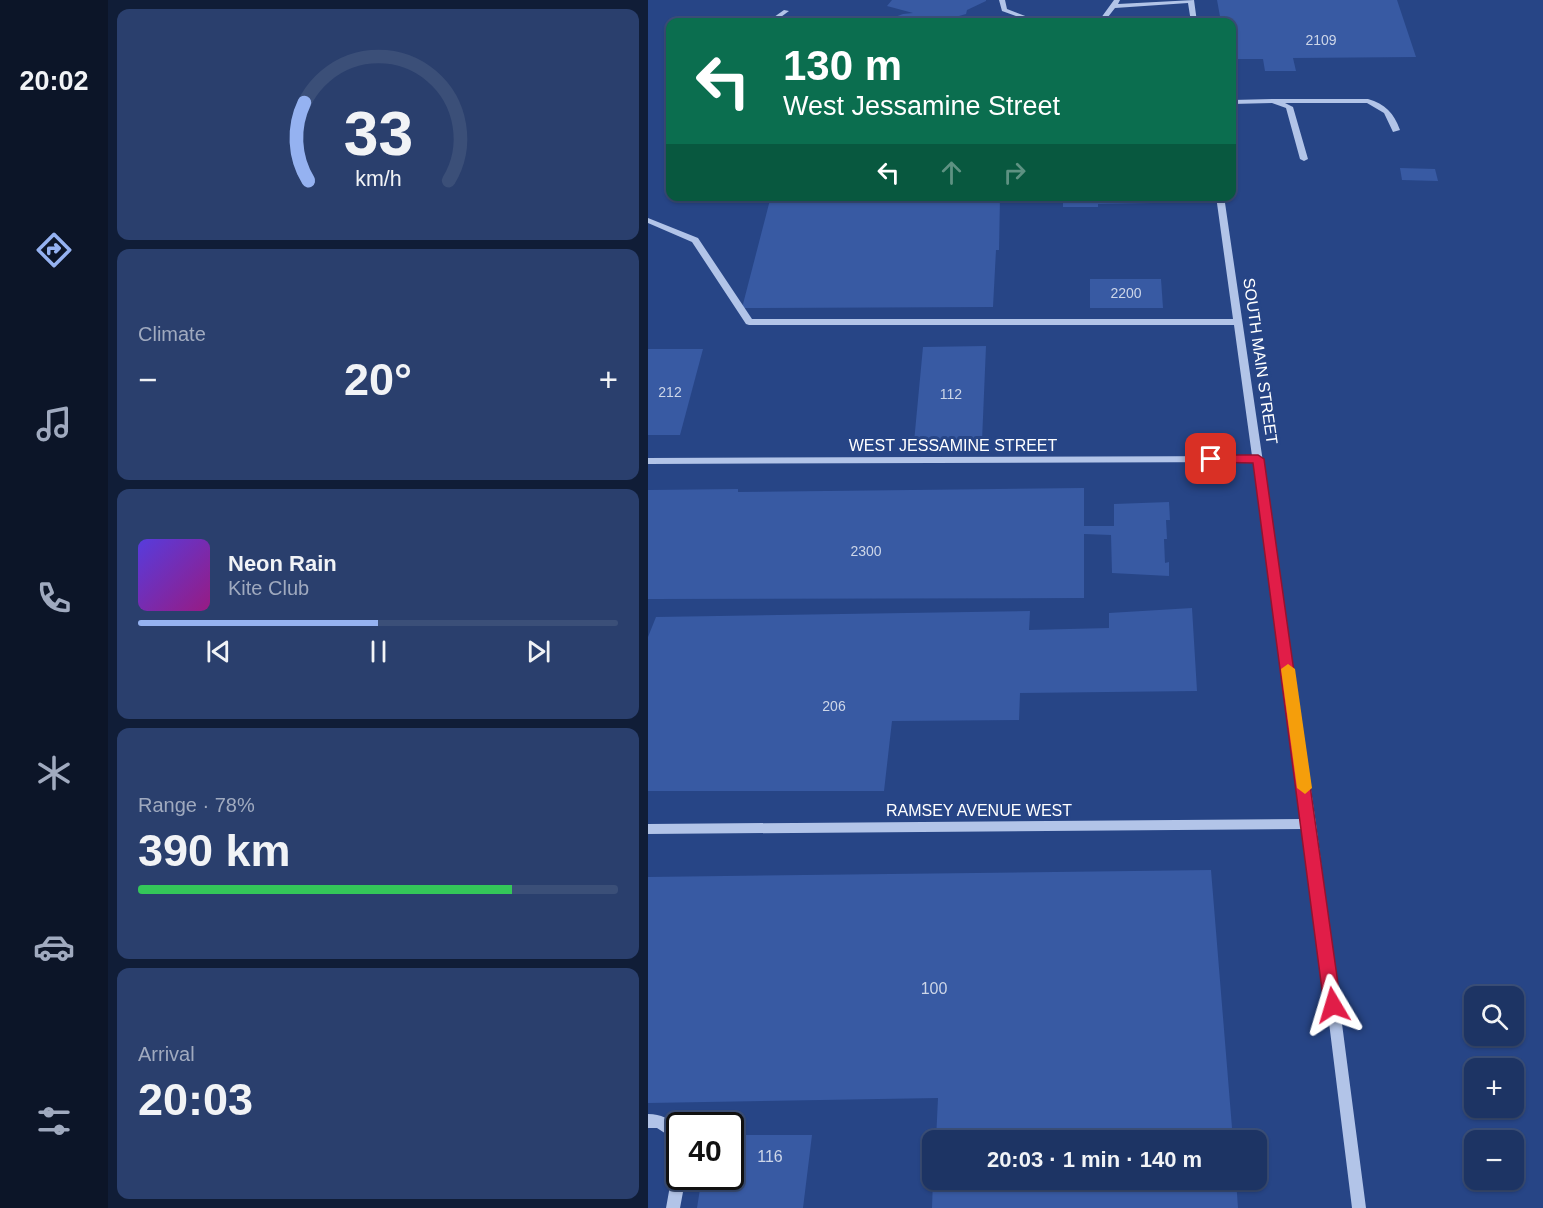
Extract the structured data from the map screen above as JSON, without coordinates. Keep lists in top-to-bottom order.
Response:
{
  "streets": {
    "street": ["SOUTH MAIN STREET", "WEST JESSAMINE STREET", "RAMSEY AVENUE WEST"]
  },
  "crossings": [
    ["SOUTH MAIN STREET", "WEST JESSAMINE STREET"],
    ["SOUTH MAIN STREET", "RAMSEY AVENUE WEST"]
  ],
  "house_numbers": [
    "2109",
    "2200",
    "212",
    "112",
    "2300",
    "206",
    "100",
    "116"
  ],
  "page": {
    "tabs": "20:02",
    "turn": ["130 m", "West Jessamine Street"],
    "tile": [
      "Climate",
      ["Range · 78%", "390 km"],
      ["Arrival", "20:03"]
    ],
    "heat": ["−", "20°", "+"],
    "song": ["Neon Rain", "Kite Club"],
    "map_buttons": ["+", "−"],
    "limit": "40",
    "trip": "20:03 · 1 min · 140 m",
    "gauge": ["33", "km/h"]
  }
}
